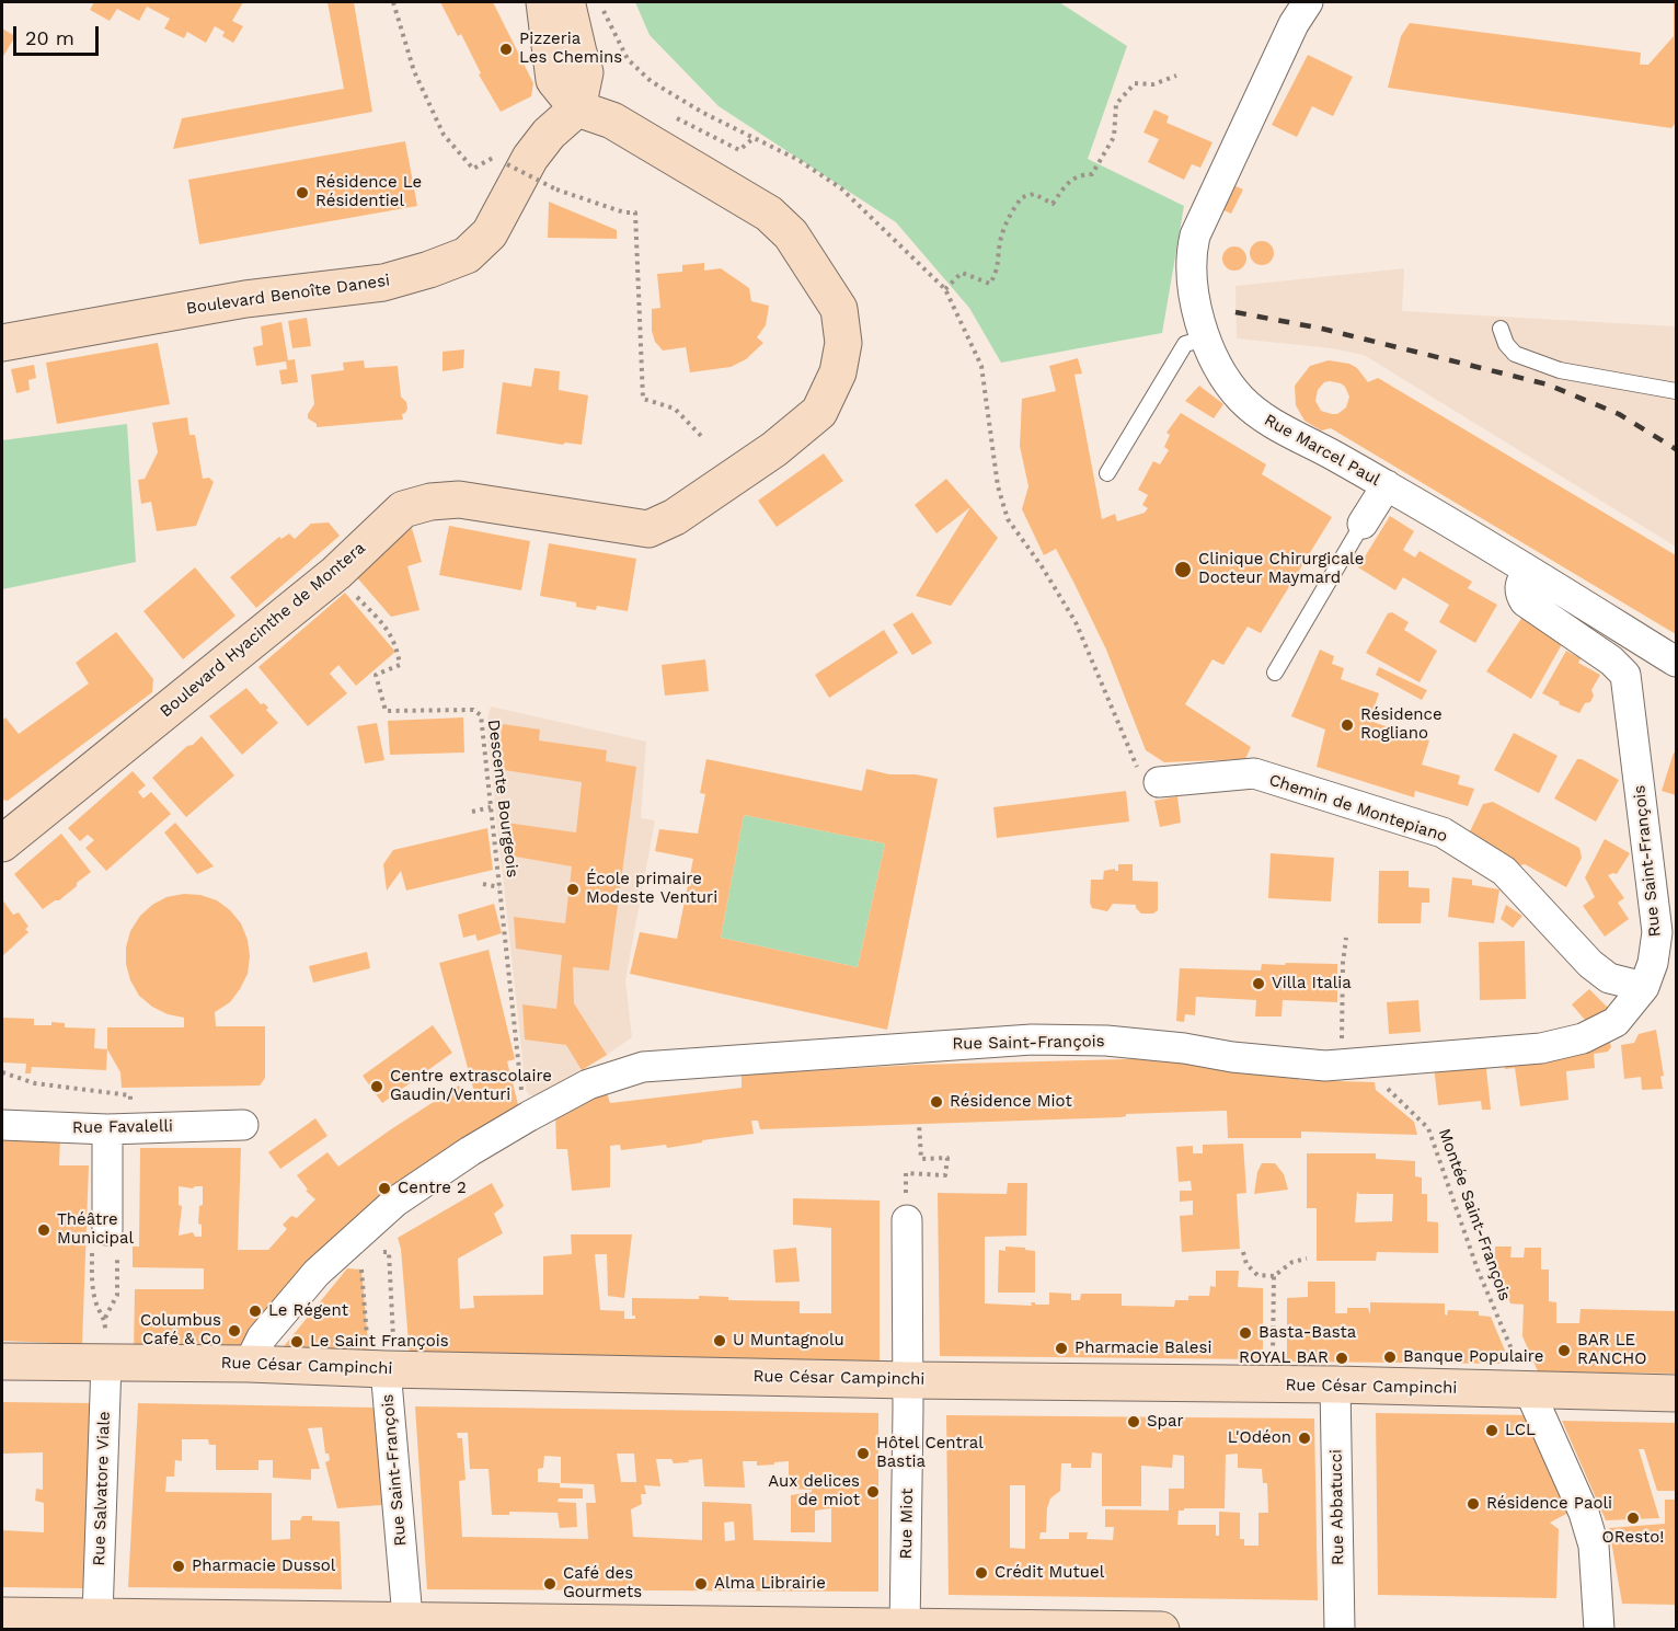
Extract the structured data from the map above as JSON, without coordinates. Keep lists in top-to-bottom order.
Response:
{
  "streets": {
    "street": [
      "Boulevard Benoîte Danesi",
      "Rue Marcel Paul",
      "Boulevard Hyacinthe de Montera",
      "Chemin de Montepiano",
      "Rue Saint-François",
      "Rue Favalelli",
      "Rue César Campinchi",
      "Rue Salvatore Viale",
      "Rue Abbatucci",
      "Rue Miot"
    ],
    "path": ["Descente Bourgeois", "Montée Saint-François"]
  },
  "crossings": [
    ["Boulevard Benoîte Danesi", "Boulevard Hyacinthe de Montera"],
    ["Rue Marcel Paul", "Rue Saint-François"],
    ["Boulevard Hyacinthe de Montera", "Descente Bourgeois"],
    ["Descente Bourgeois", "Rue Saint-François"],
    ["Chemin de Montepiano", "Rue Saint-François"],
    ["Rue Saint-François", "Montée Saint-François"],
    ["Rue Saint-François", "Rue César Campinchi"],
    ["Montée Saint-François", "Rue César Campinchi"],
    ["Rue César Campinchi", "Rue Salvatore Viale"],
    ["Rue César Campinchi", "Rue Abbatucci"],
    ["Rue César Campinchi", "Rue Miot"]
  ],
  "places": [
    "Pizzeria Les Chemins",
    "Résidence Le Résidentiel",
    "Clinique Chirurgicale Docteur Maymard",
    "Résidence Rogliano",
    "École primaire Modeste Venturi",
    "Villa Italia",
    "Centre extrascolaire Gaudin/Venturi",
    "Résidence Miot",
    "Centre 2",
    "Théâtre Municipal",
    "Le Régent",
    "Columbus Café & Co",
    "Basta-Basta",
    "U Muntagnolu",
    "Le Saint François",
    "Pharmacie Balesi",
    "BAR LE RANCHO",
    "Banque Populaire",
    "ROYAL BAR",
    "Spar",
    "LCL",
    "L'Odéon",
    "Hôtel Central Bastia",
    "Aux delices de miot",
    "Résidence Paoli",
    "OResto!",
    "Pharmacie Dussol",
    "Crédit Mutuel",
    "Café des Gourmets",
    "Alma Librairie"
  ],
  "scale_bar": "20 m"
}
